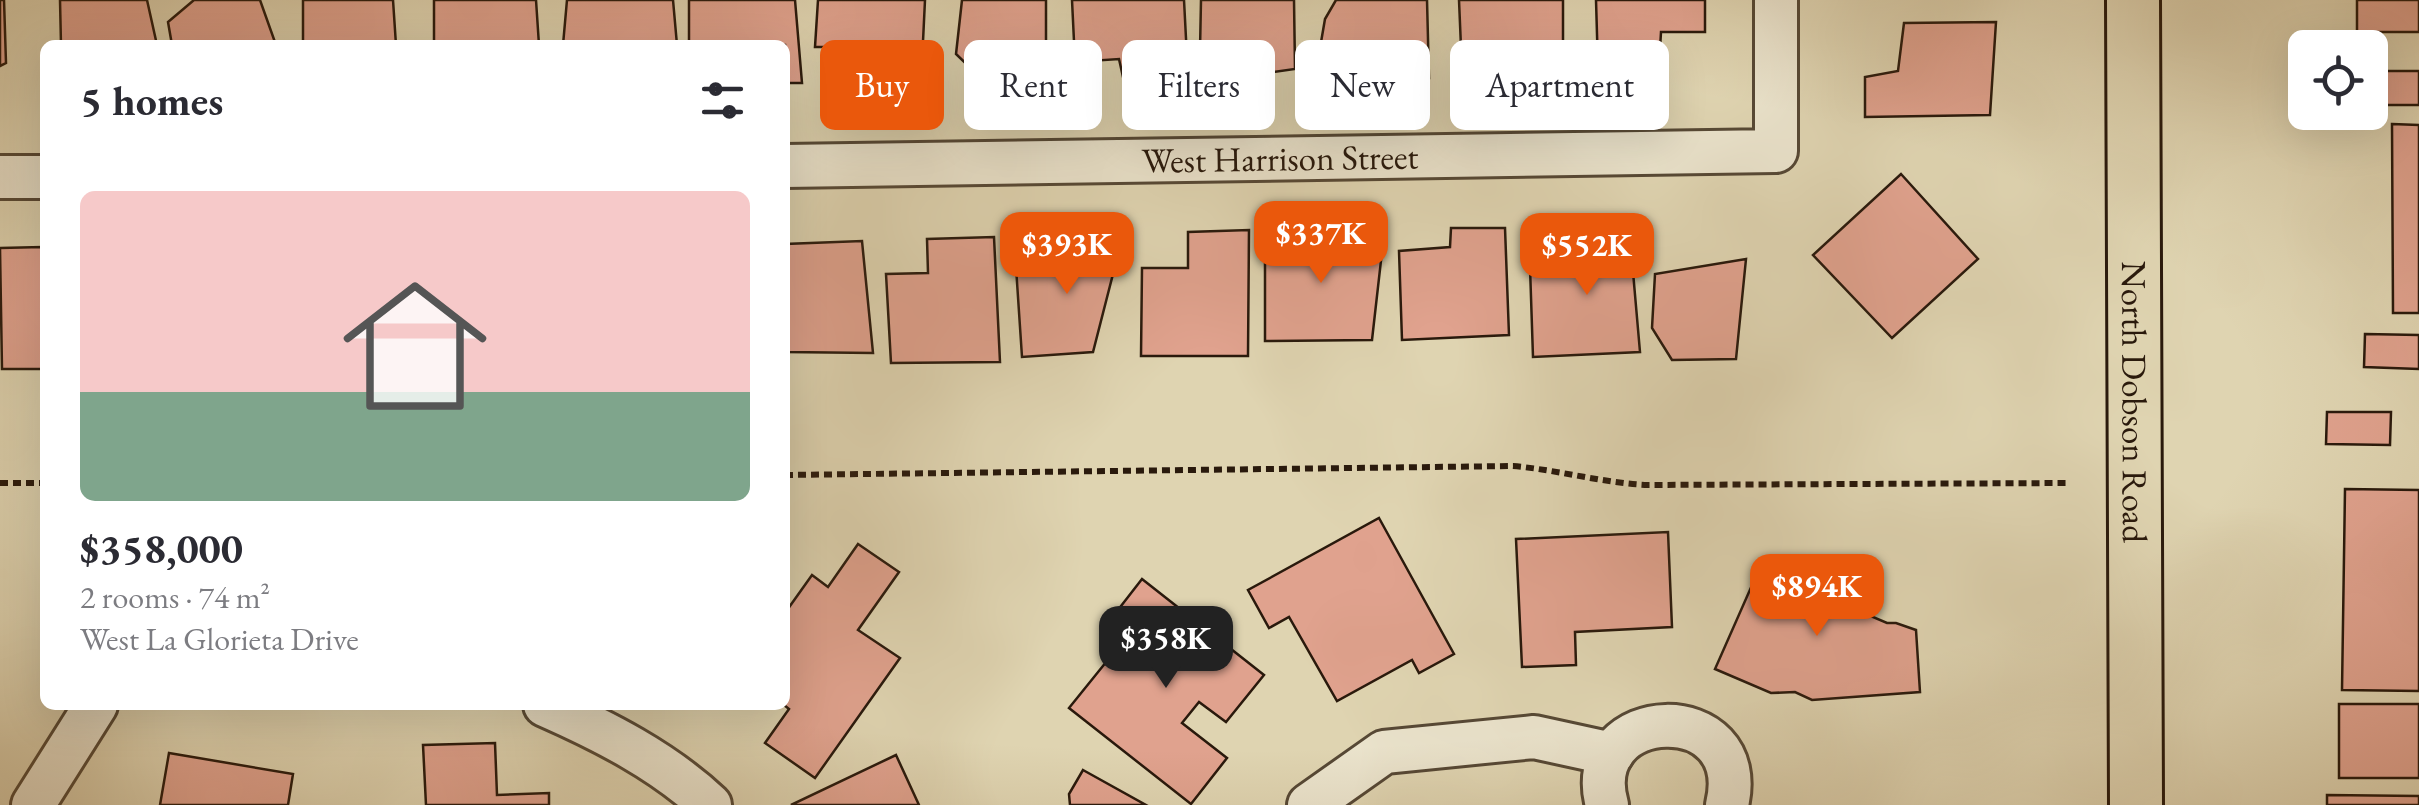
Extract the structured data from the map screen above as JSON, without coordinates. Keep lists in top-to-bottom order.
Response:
{
  "streets": {
    "main road": ["North Dobson Road"],
    "street": ["West Harrison Street"]
  },
  "page": {
    "chip": [
      "Buy",
      "Rent",
      "Filters",
      "New",
      "Apartment"
    ],
    "heading": "5 homes",
    "list": [
      {
        "name": "$358,000",
        "note": "2 rooms · 74 m² · West La Glorieta Drive"
      }
    ],
    "price": [
      "$337K",
      "$393K",
      "$552K",
      "$894K",
      "$358K"
    ]
  }
}
